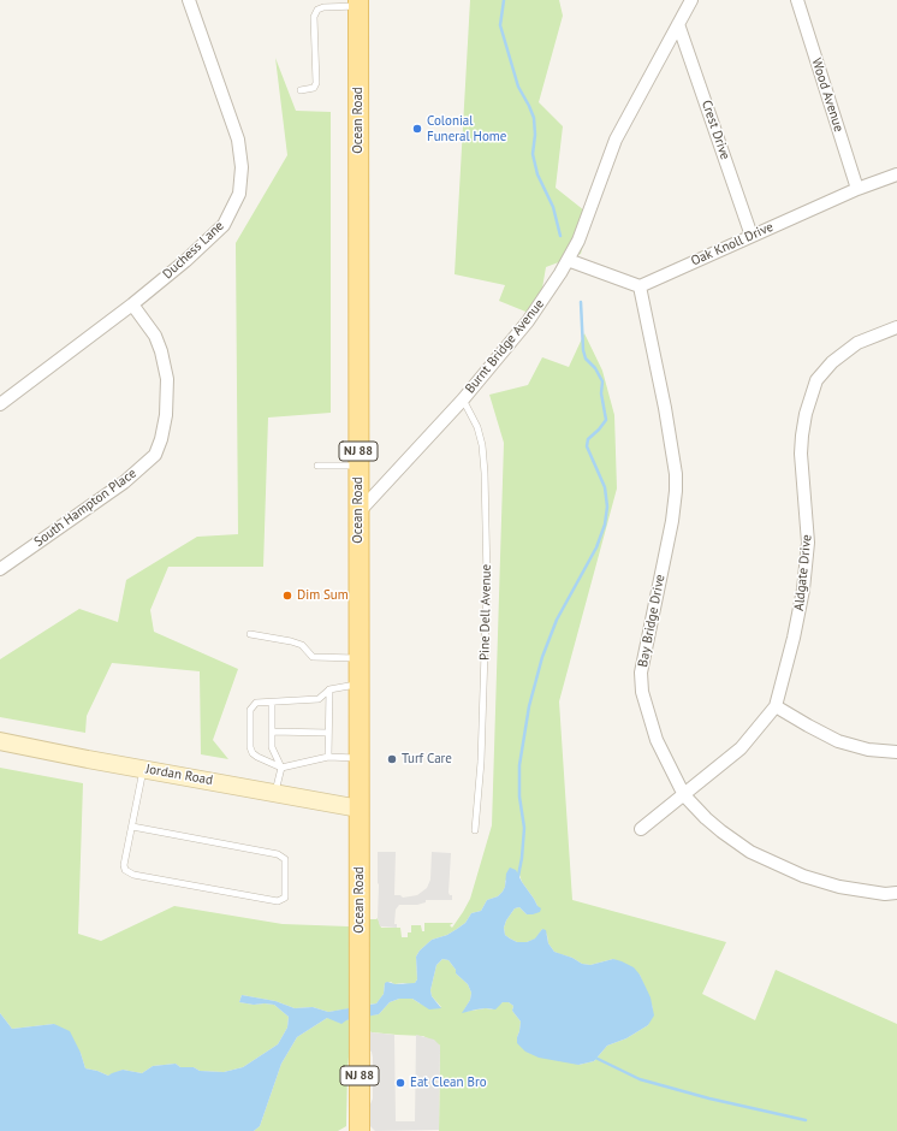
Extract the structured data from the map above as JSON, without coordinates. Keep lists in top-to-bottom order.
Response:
{
  "streets": {
    "main road": ["Ocean Road", "NJ 88"],
    "street": [
      "Wood Avenue",
      "Crest Drive",
      "Oak Knoll Drive",
      "Duchess Lane",
      "Burnt Bridge Avenue",
      "South Hampton Place",
      "Aldgate Drive",
      "Bay Bridge Drive",
      "Jordan Road"
    ],
    "lane": ["Pine Dell Avenue"]
  },
  "crossings": [
    ["Wood Avenue", "Oak Knoll Drive"],
    ["Ocean Road", "Burnt Bridge Avenue"],
    ["Ocean Road", "Jordan Road"],
    ["Crest Drive", "Oak Knoll Drive"],
    ["Crest Drive", "Burnt Bridge Avenue"],
    ["Oak Knoll Drive", "Bay Bridge Drive"],
    ["Duchess Lane", "South Hampton Place"],
    ["Burnt Bridge Avenue", "Pine Dell Avenue"],
    ["Aldgate Drive", "Bay Bridge Drive"]
  ],
  "places": [
    "Colonial Funeral Home",
    "Dim Sum",
    "Turf Care",
    "Eat Clean Bro"
  ]
}
